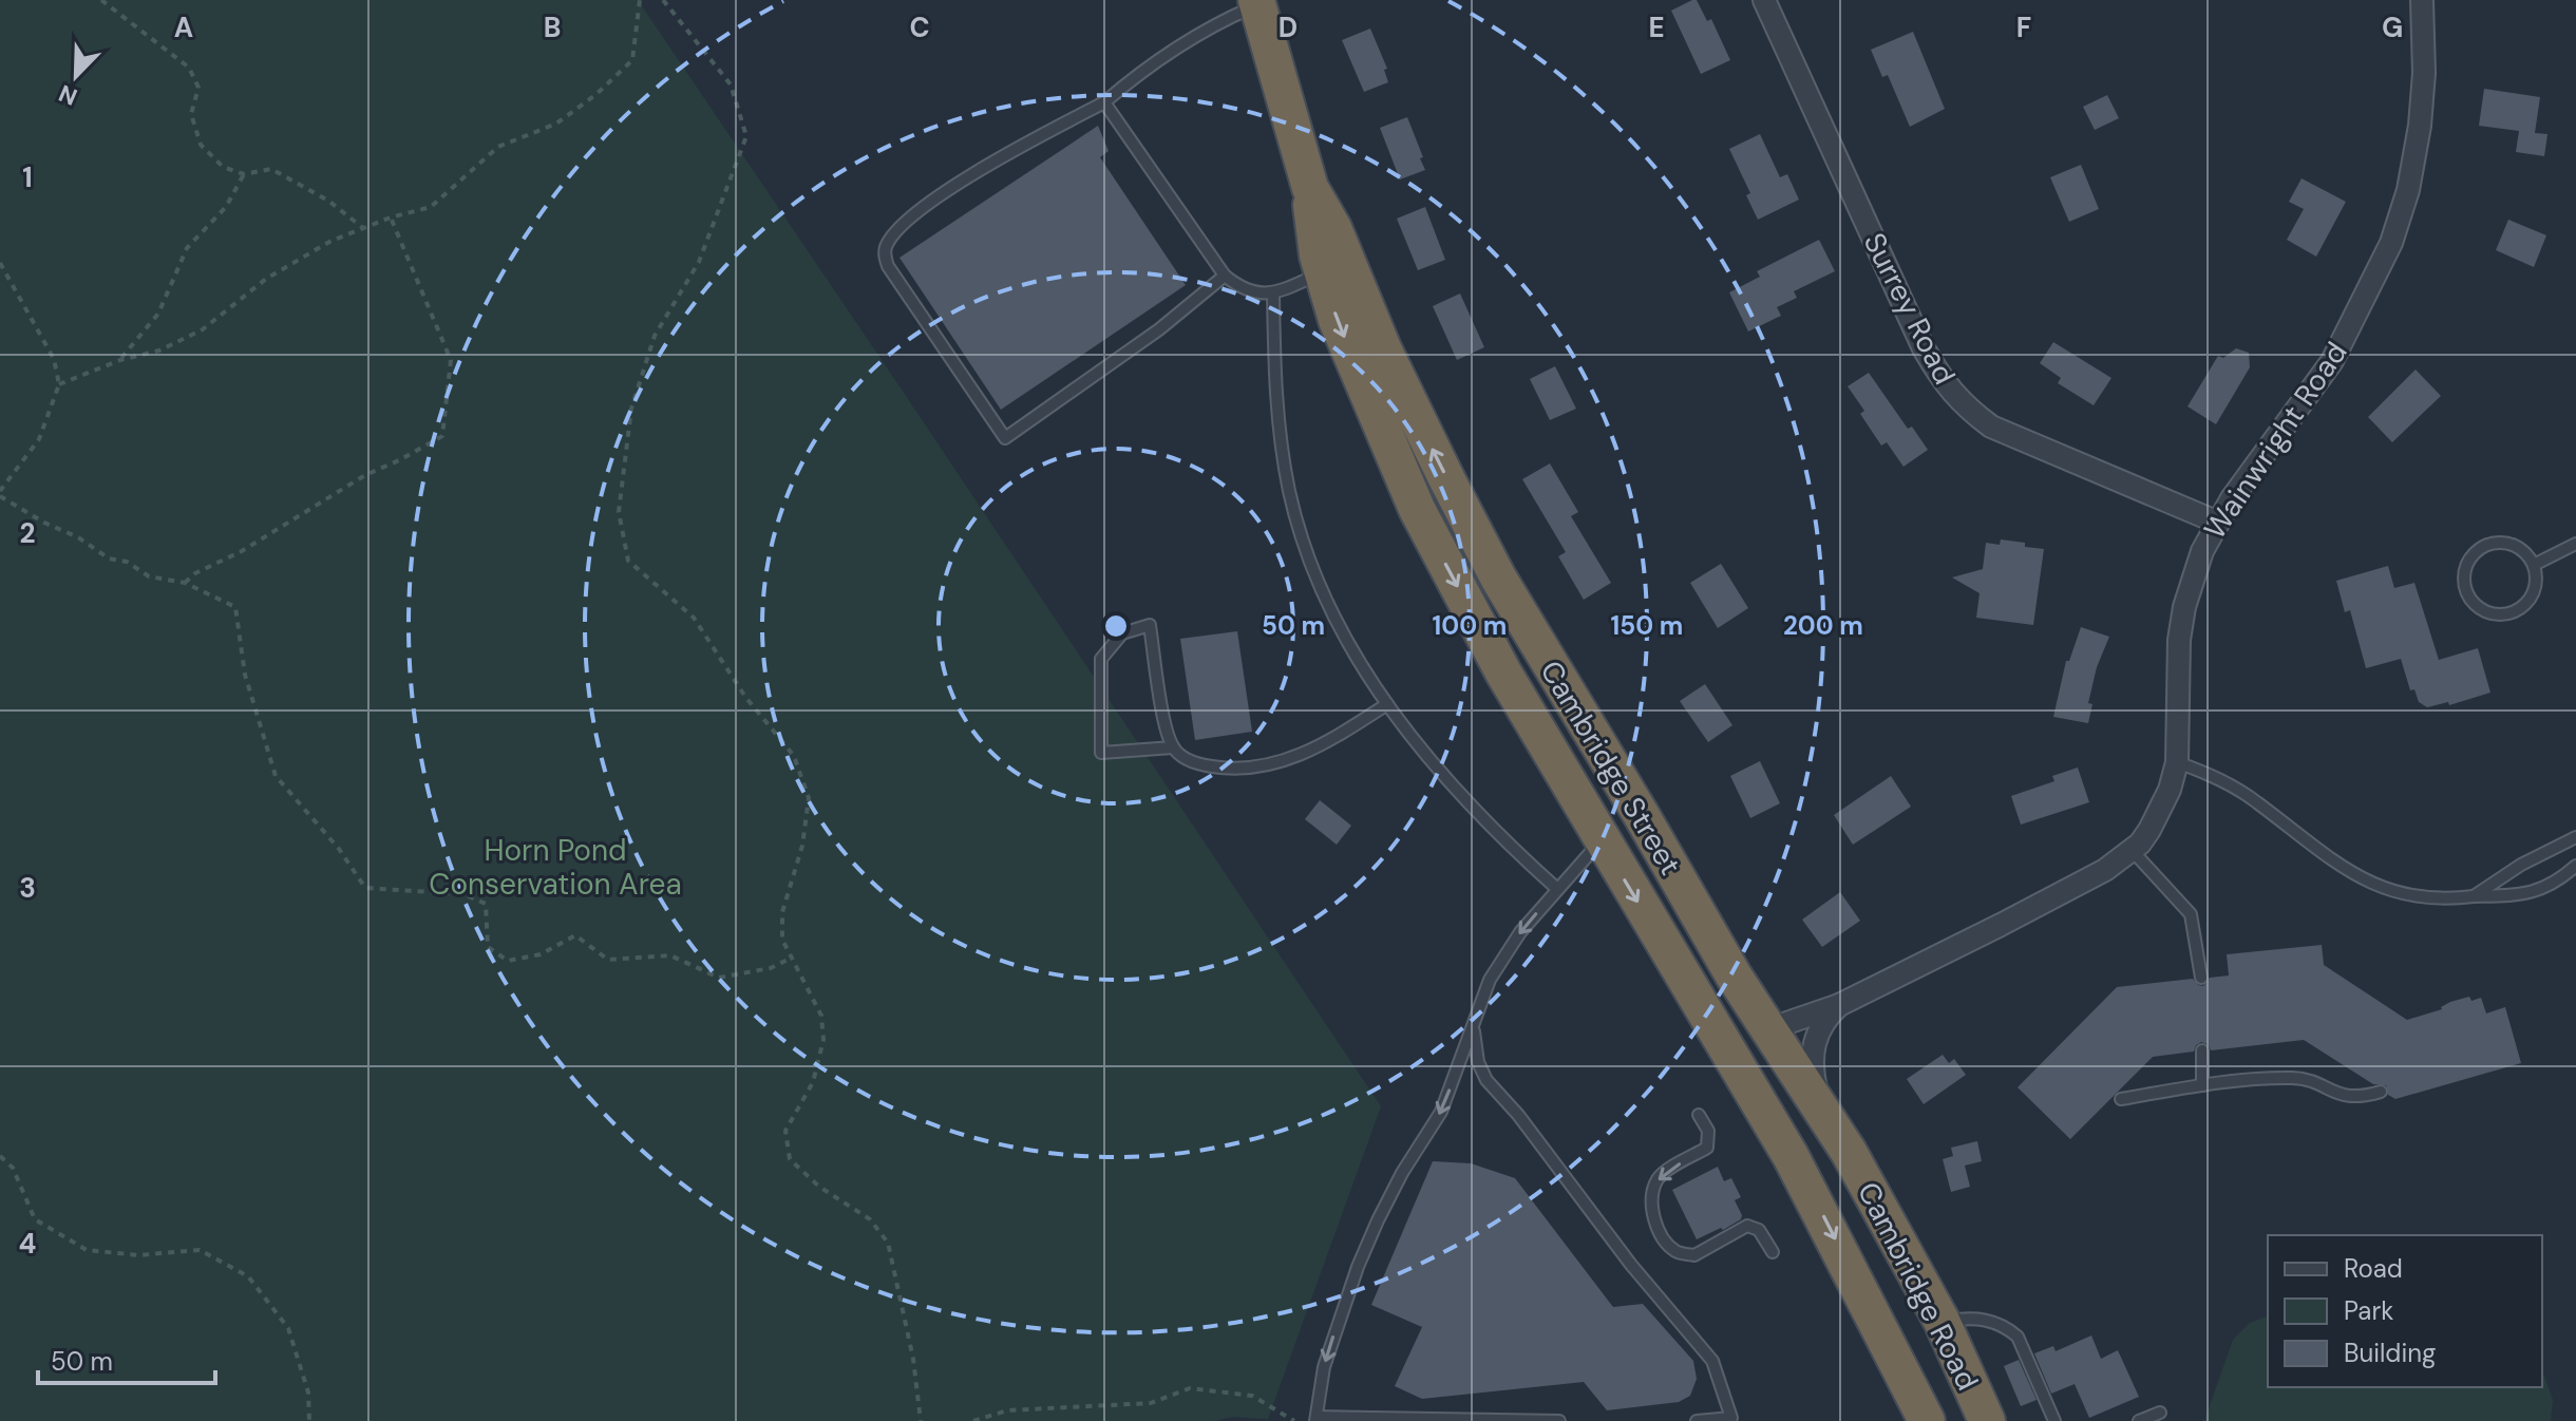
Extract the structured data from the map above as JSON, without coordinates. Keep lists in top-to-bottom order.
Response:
{
  "streets": {
    "highway": ["Cambridge Street", "Cambridge Road"],
    "street": ["Surrey Road", "Wainwright Road"]
  },
  "crossings": [
    ["Surrey Road", "Wainwright Road"],
    ["Wainwright Road", "Cambridge Street"],
    ["Wainwright Road", "Cambridge Road"],
    ["Cambridge Street", "Cambridge Road"]
  ],
  "parks": ["Horn Pond Conservation Area"],
  "legend": ["Road", "Park", "Building"],
  "scale_bar": "50 m",
  "north": "bottom left",
  "grid": {
    "columns": [
      "A",
      "B",
      "C",
      "D",
      "E",
      "F",
      "G"
    ],
    "rows": [
      "1",
      "2",
      "3",
      "4"
    ]
  },
  "rings": [
    "50 m",
    "100 m",
    "150 m",
    "200 m"
  ]
}
